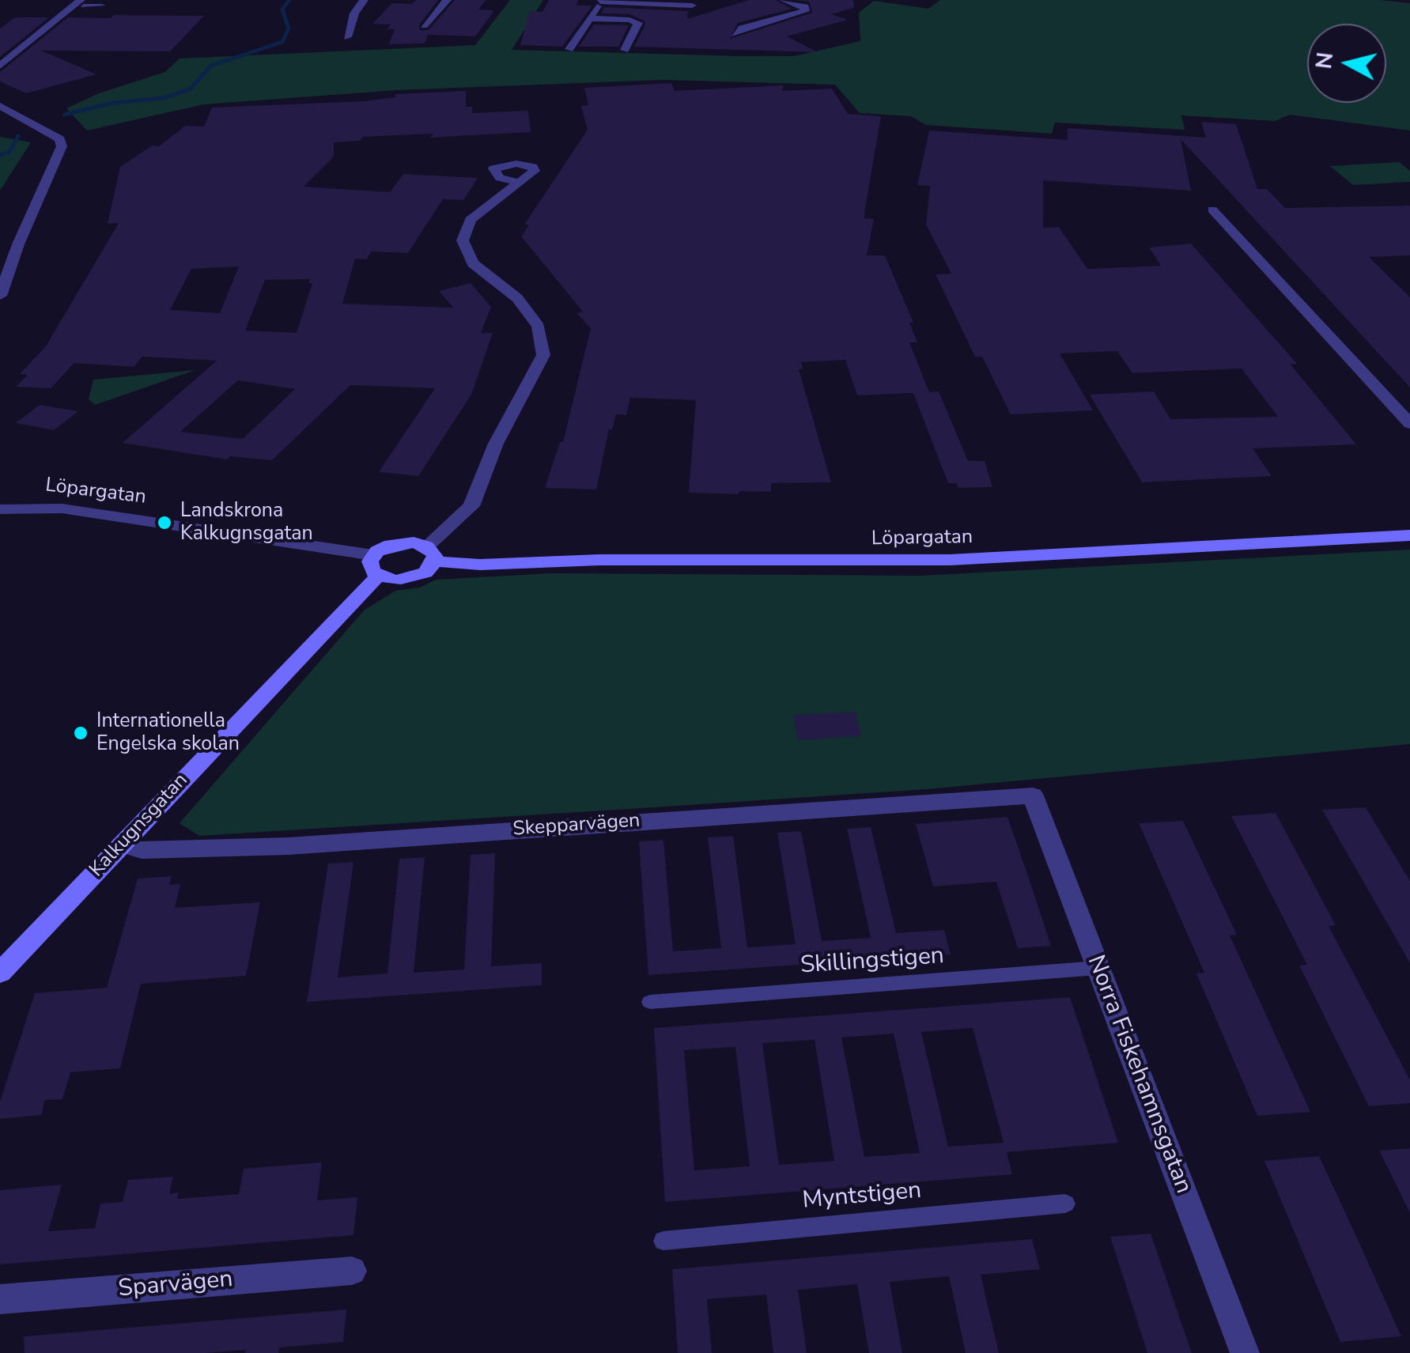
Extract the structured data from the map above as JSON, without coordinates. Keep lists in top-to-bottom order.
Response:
{
  "streets": {
    "street": [
      "Löpargatan",
      "Kalkugnsgatan",
      "Skepparvägen",
      "Norra Fiskehamnsgatan",
      "Sparvägen"
    ],
    "lane": ["Skillingstigen", "Myntstigen"]
  },
  "crossings": [
    ["Löpargatan", "Kalkugnsgatan"],
    ["Kalkugnsgatan", "Skepparvägen"],
    ["Skepparvägen", "Norra Fiskehamnsgatan"],
    ["Skillingstigen", "Norra Fiskehamnsgatan"]
  ],
  "places": ["Landskrona Kalkugnsgatan", "Internationella Engelska skolan"],
  "north": "left"
}
